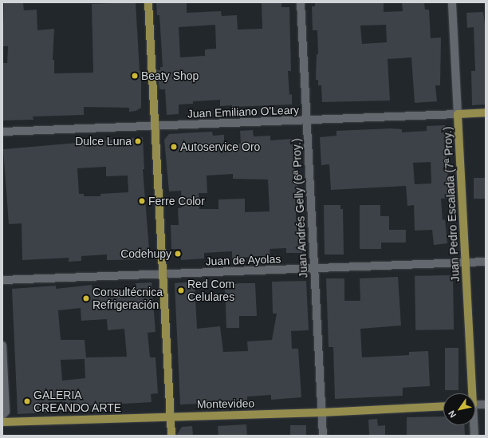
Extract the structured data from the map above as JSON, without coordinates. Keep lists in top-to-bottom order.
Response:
{
  "streets": {
    "main road": ["Juan Emiliano O'Leary", "Juan Pedro Escalada (7ª Proy.)", "Montevideo"],
    "street": ["Juan Andrés Gelly (6ª Proy.)", "Juan de Ayolas"]
  },
  "crossings": [
    ["Juan Emiliano O'Leary", "Juan Pedro Escalada (7ª Proy.)"],
    ["Juan Emiliano O'Leary", "Juan Andrés Gelly (6ª Proy.)"],
    ["Juan Pedro Escalada (7ª Proy.)", "Juan de Ayolas"],
    ["Juan Andrés Gelly (6ª Proy.)", "Juan de Ayolas"],
    ["Juan Andrés Gelly (6ª Proy.)", "Montevideo"]
  ],
  "places": [
    "Beaty Shop",
    "Dulce Luna",
    "Autoservice Oro",
    "Ferre Color",
    "Codehupy",
    "Red Com Celulares",
    "Consultécnica Refrigeración",
    "GALERIA CREANDO ARTE"
  ],
  "north": "bottom left"
}
